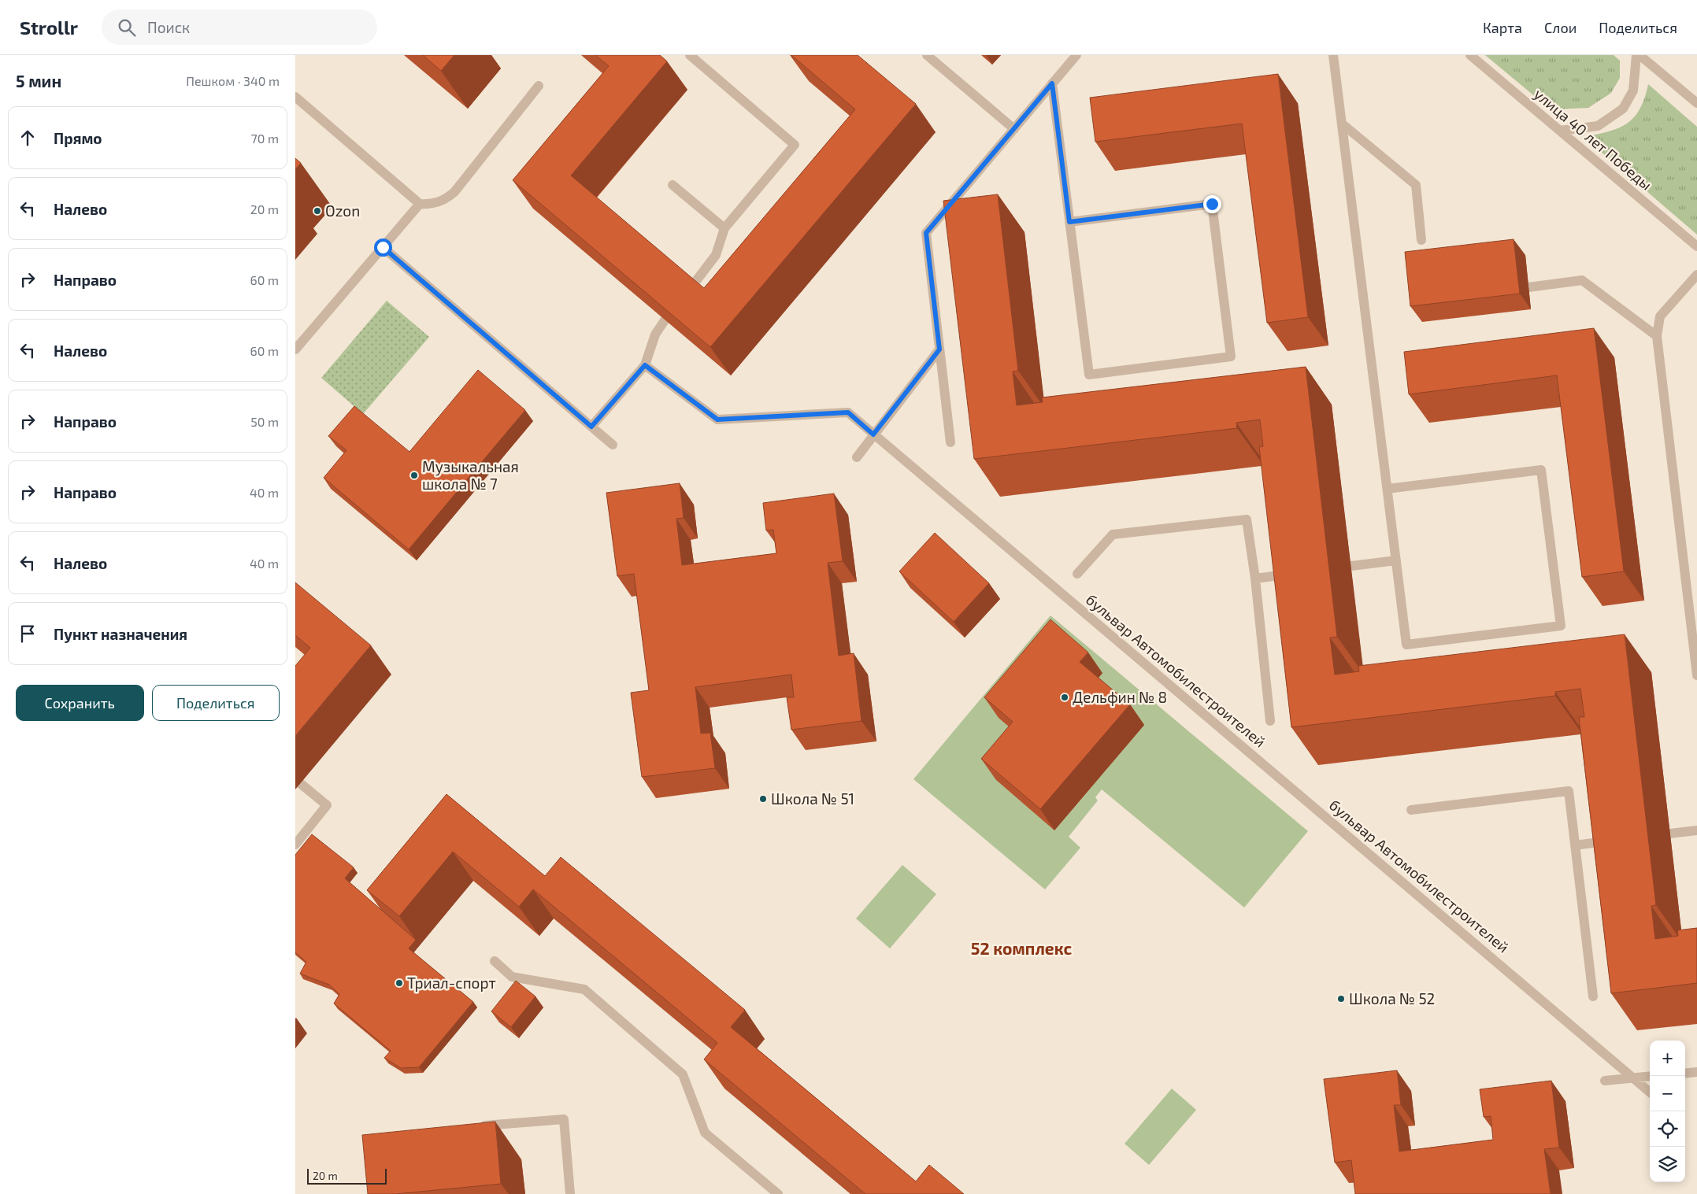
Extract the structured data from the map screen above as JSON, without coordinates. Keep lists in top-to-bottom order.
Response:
{
  "streets": {
    "street": ["улица 40 лет Победы", "бульвар Автомобилестроителей"]
  },
  "districts": ["52 комплекс"],
  "places": [
    "Ozon",
    "Музыкальная школа № 7",
    "Дельфин № 8",
    "Школа № 51",
    "Триал-спорт",
    "Школа № 52"
  ],
  "scale_bar": "20 m",
  "page": {
    "header": "Strollr",
    "search": "Поиск",
    "nav": ["Карта", "Слои", "Поделиться"],
    "heading": ["5 мин", "Пешком · 340 m"],
    "list": [
      ["Прямо", "70 m"],
      ["Налево", "20 m"],
      ["Направо", "60 m"],
      ["Налево", "60 m"],
      ["Направо", "50 m"],
      ["Направо", "40 m"],
      ["Налево", "40 m"],
      "Пункт назначения"
    ],
    "buttons": ["Сохранить", "Поделиться"],
    "map_buttons": ["+", "−"],
    "scale": "20 m"
  }
}
